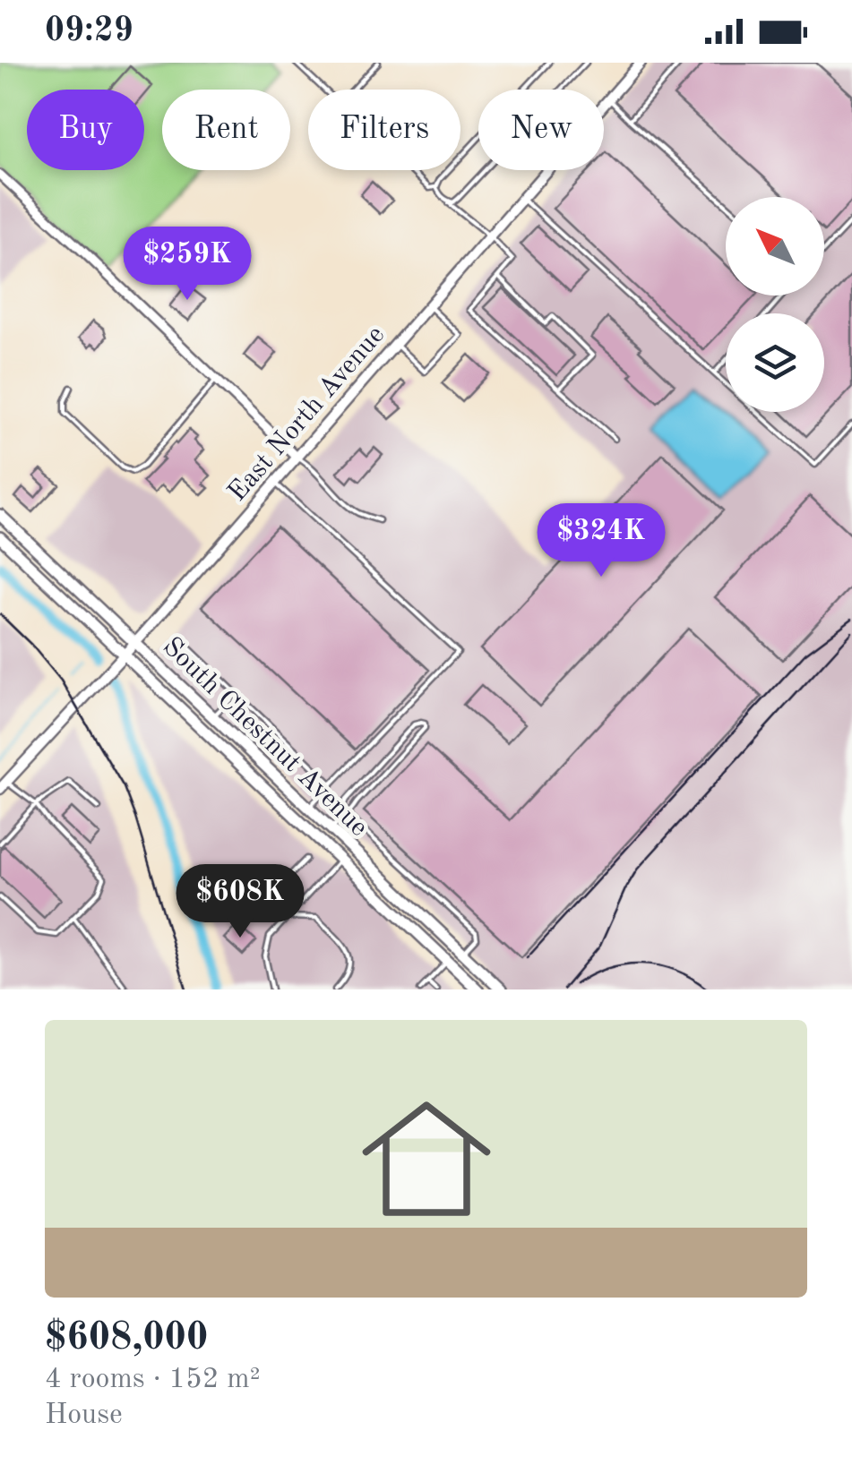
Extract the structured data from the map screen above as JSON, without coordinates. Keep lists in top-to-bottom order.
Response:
{
  "streets": {
    "main road": ["South Chestnut Avenue"],
    "street": ["East North Avenue"]
  },
  "crossings": [
    ["East North Avenue", "South Chestnut Avenue"]
  ],
  "north": "top left",
  "page": {
    "status": "09:29",
    "chip": [
      "Buy",
      "Rent",
      "Filters",
      "New"
    ],
    "price": ["$259K", "$324K", "$608K"],
    "list": [
      {
        "name": "$608,000",
        "note": "4 rooms · 152 m² · House"
      }
    ]
  }
}
